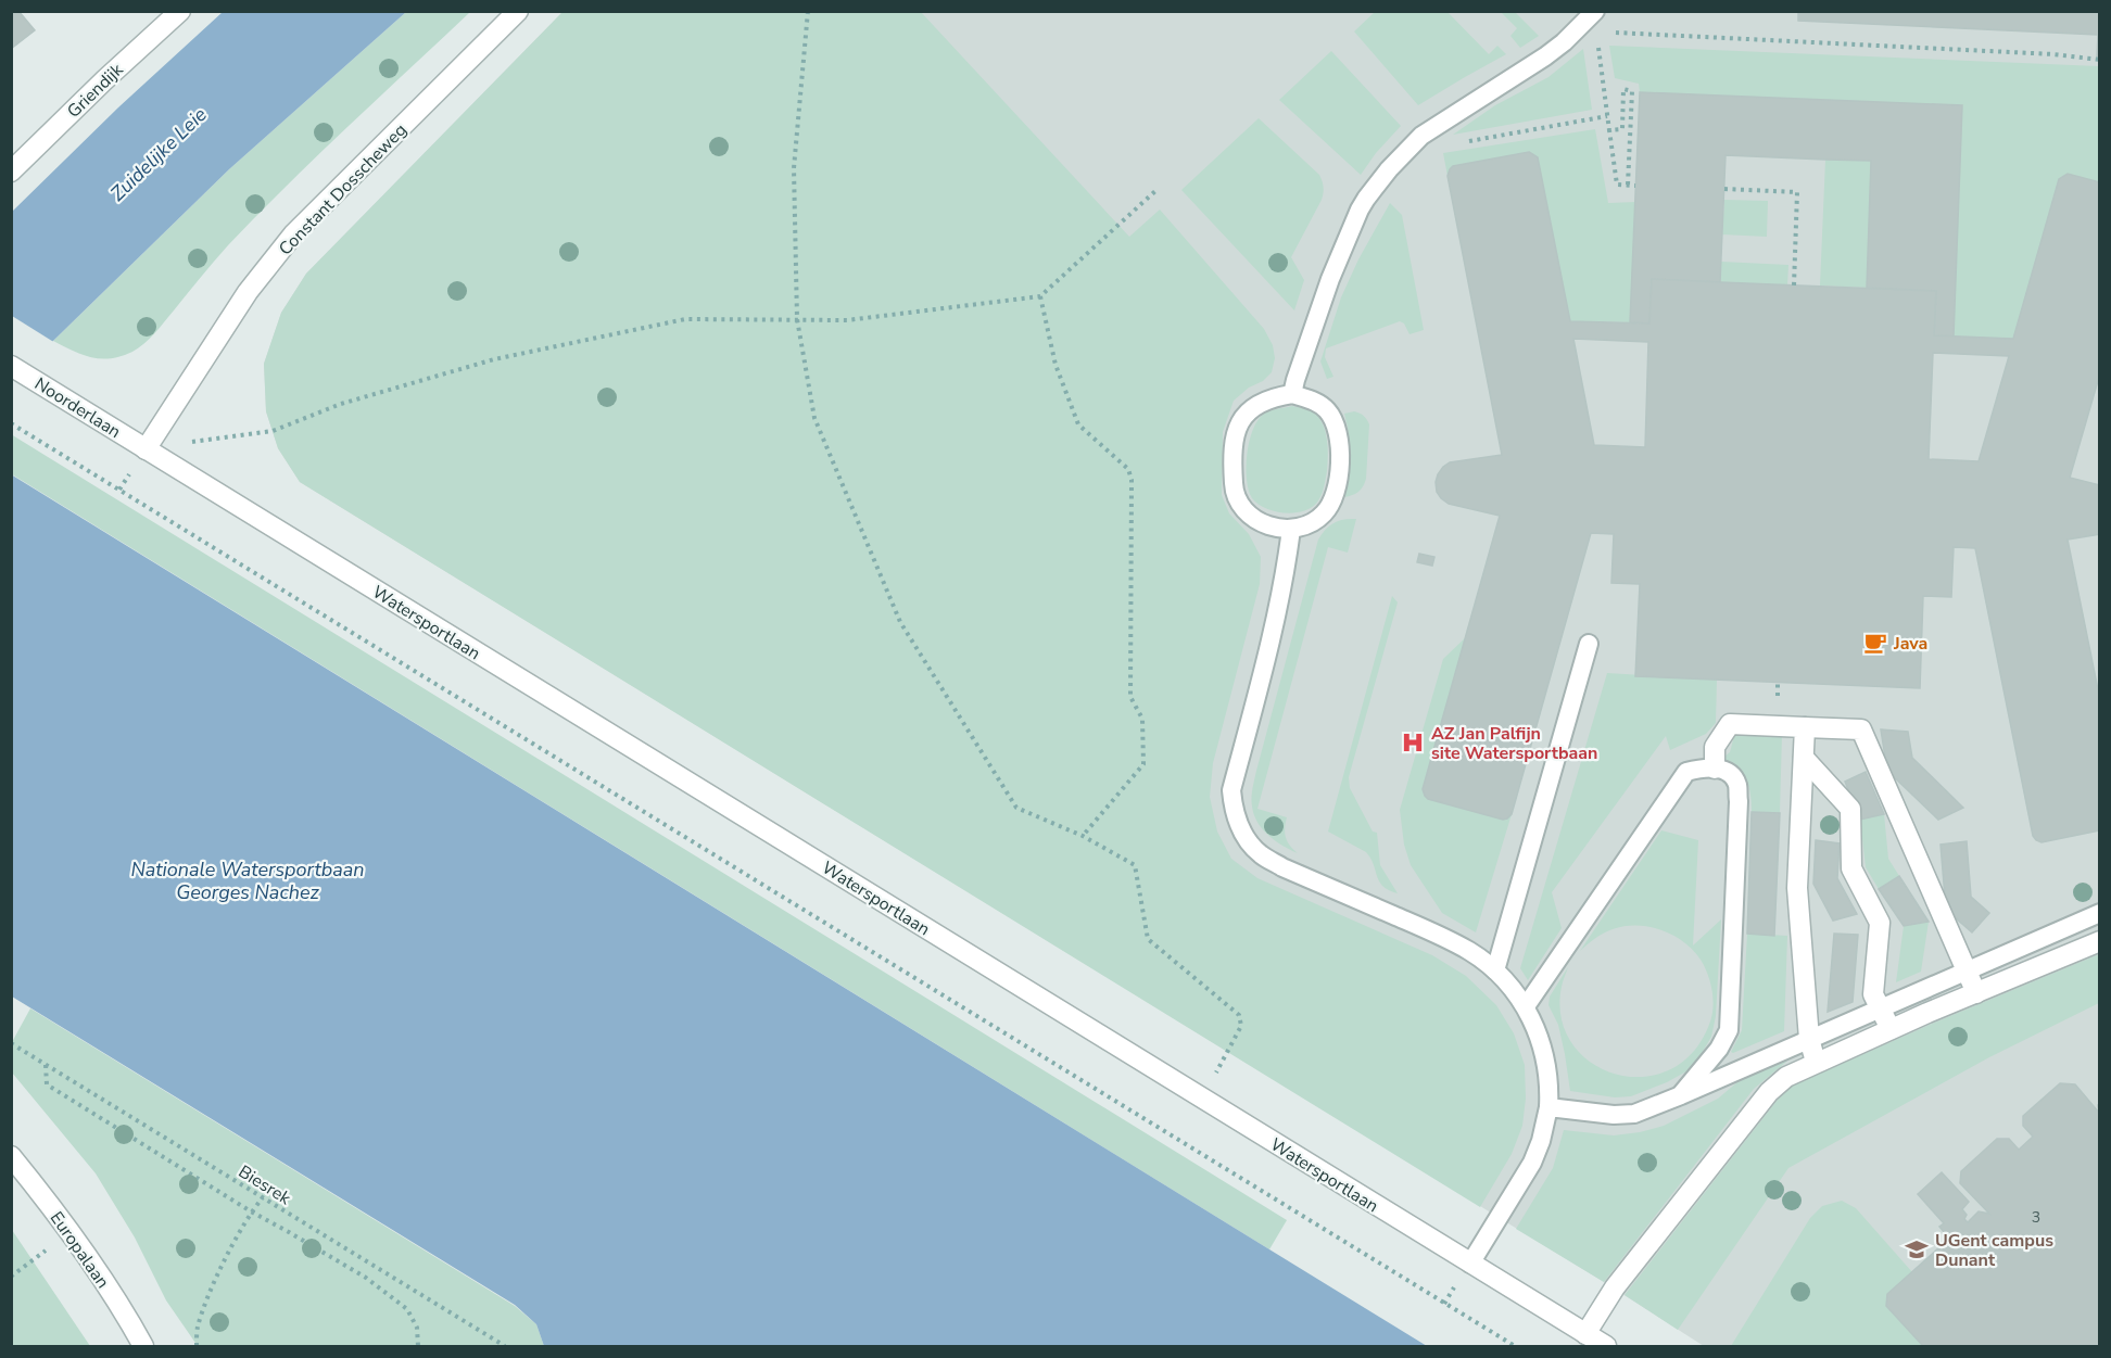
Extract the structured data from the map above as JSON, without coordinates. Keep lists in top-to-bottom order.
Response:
{
  "streets": {
    "street": [
      "Griendijk",
      "Constant Dosscheweg",
      "Noorderlaan",
      "Watersportlaan",
      "Europalaan"
    ],
    "path": ["Biesrek"]
  },
  "crossings": [
    ["Constant Dosscheweg", "Noorderlaan"],
    ["Constant Dosscheweg", "Watersportlaan"],
    ["Noorderlaan", "Watersportlaan"]
  ],
  "water": ["Zuidelijke Leie", "Nationale Watersportbaan Georges Nachez"],
  "places": {
    "cafe": ["Java"],
    "hospital": ["AZ Jan Palfijn site Watersportbaan"],
    "school or university": ["UGent campus Dunant"]
  },
  "house_numbers": ["3"]
}
